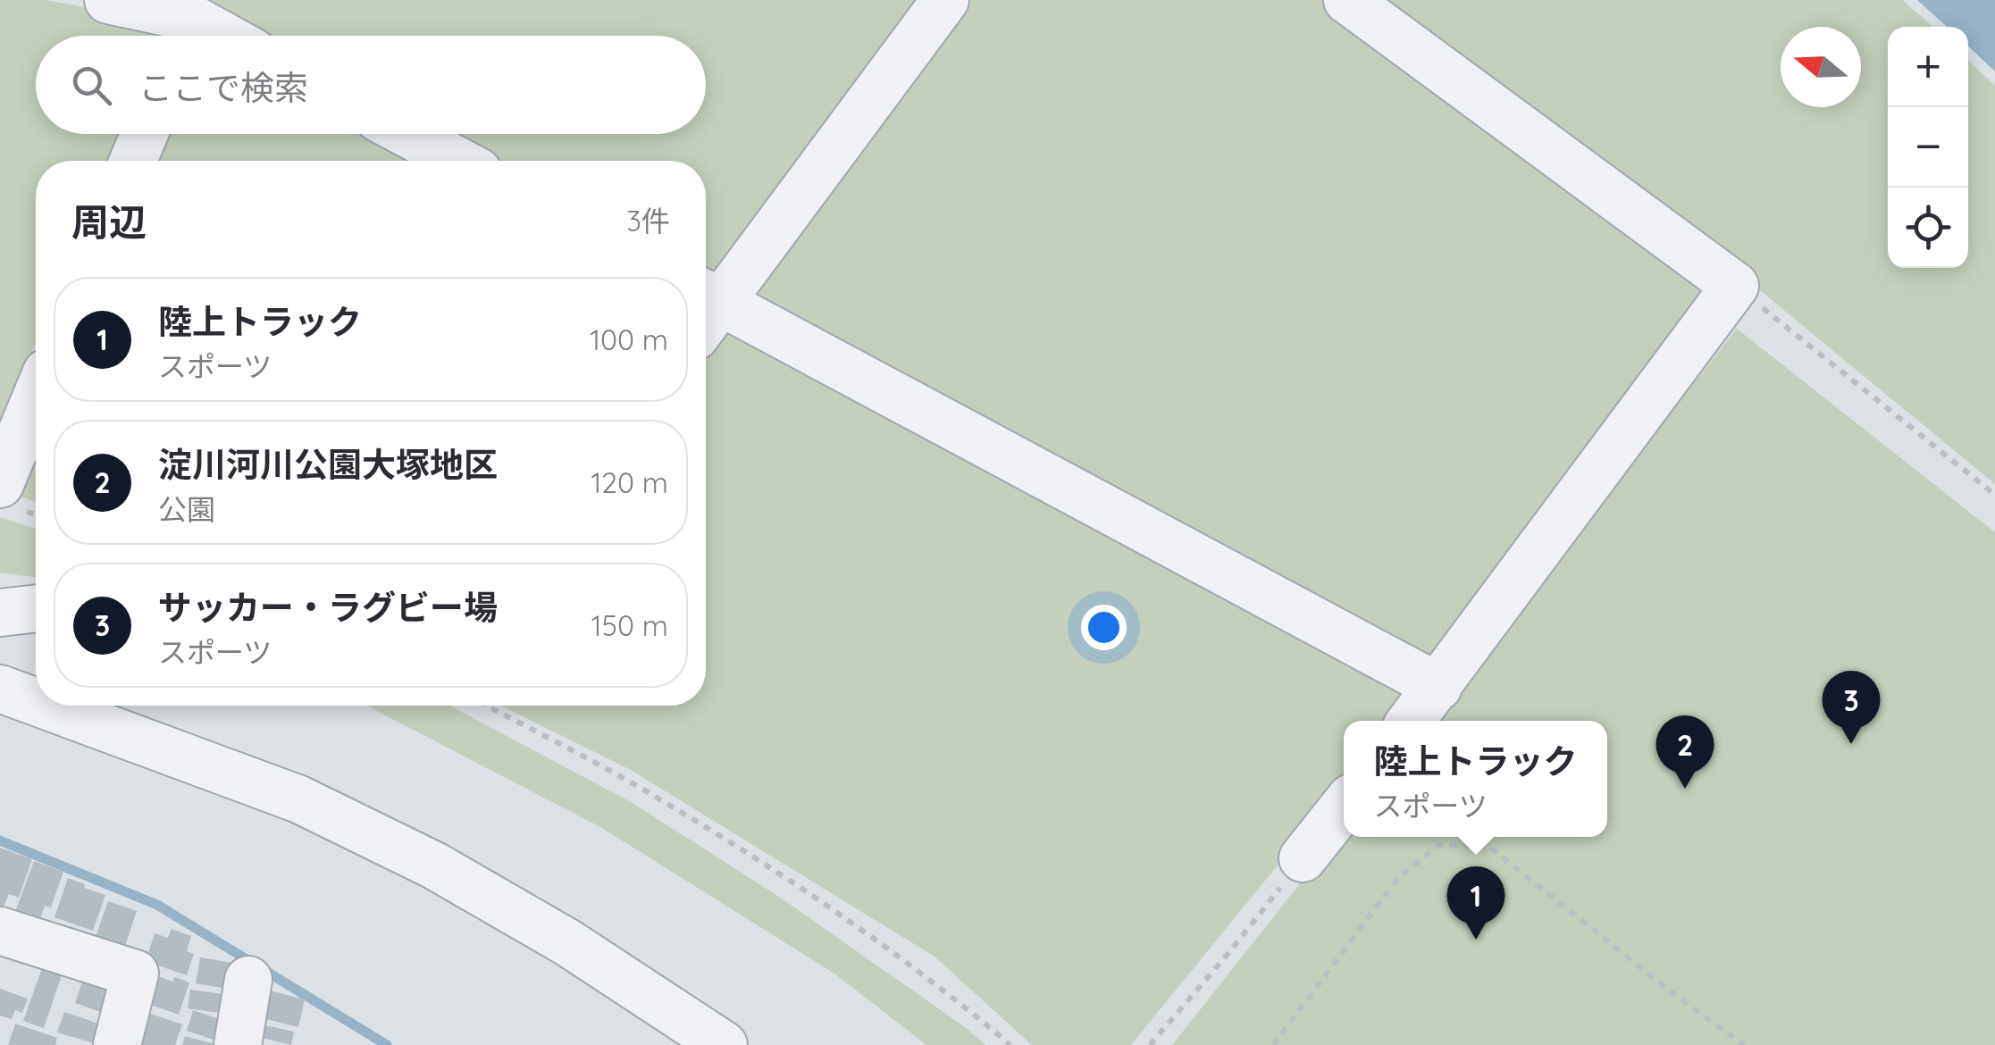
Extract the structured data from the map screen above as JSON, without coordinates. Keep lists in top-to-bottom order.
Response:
{
  "north": "left",
  "page": {
    "map_buttons": ["+", "−"],
    "search": "ここで検索",
    "heading": ["周辺", "3件"],
    "list": [
      {
        "mark": "1",
        "name": "陸上トラック",
        "note": "スポーツ",
        "value": "100 m"
      },
      {
        "mark": "2",
        "name": "淀川河川公園大塚地区",
        "note": "公園",
        "value": "120 m"
      },
      {
        "mark": "3",
        "name": "サッカー・ラグビー場",
        "note": "スポーツ",
        "value": "150 m"
      }
    ],
    "pins": ["3", "2", "1"],
    "popup": ["陸上トラック", "スポーツ"]
  }
}
